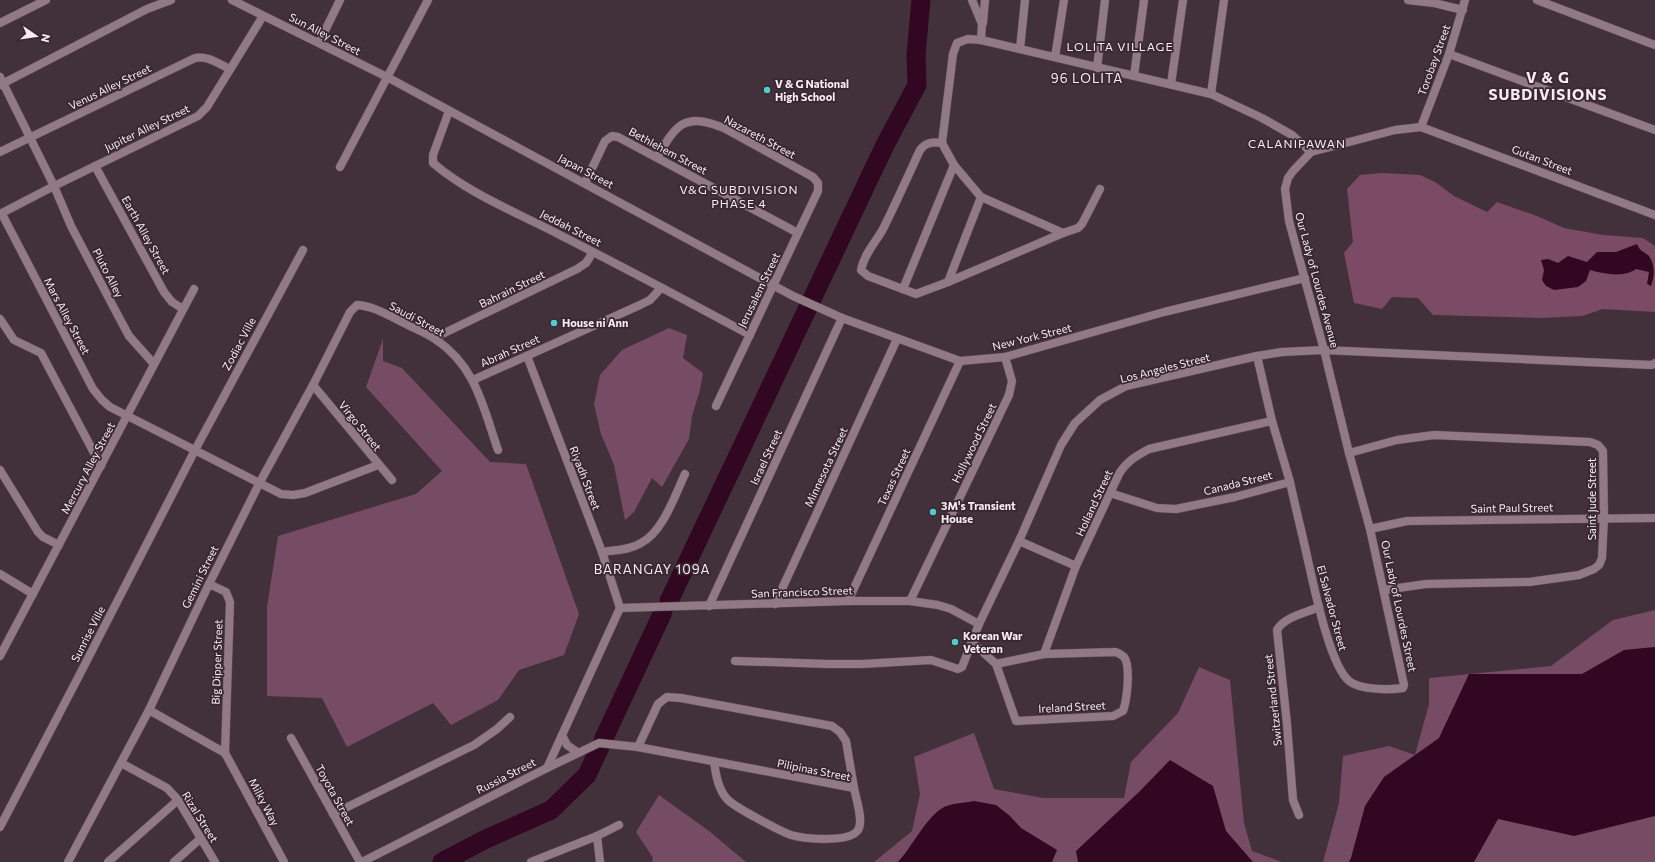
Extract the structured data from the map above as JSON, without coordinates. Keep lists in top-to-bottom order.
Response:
{
  "streets": {
    "street": [
      "Sun Alley Street",
      "Torobay Street",
      "Venus Alley Street",
      "Jupiter Alley Street",
      "Nazareth Street",
      "Bethlehem Street",
      "Gutan Street",
      "Japan Street",
      "Jeddah Street",
      "Earth Alley Street",
      "Pluto Alley",
      "Our Lady of Lourdes Avenue",
      "Bahrain Street",
      "Jerusalem Street",
      "Mars Alley Street",
      "Saudi Street",
      "New York Street",
      "Zodiac Ville",
      "Abrah Street",
      "Los Angeles Street",
      "Virgo Street",
      "Hollywood Street",
      "Israel Street",
      "Minnesota Street",
      "Mercury Alley Street",
      "Texas Street",
      "Riyadh Street",
      "Canada Street",
      "Saint Jude Street",
      "Holland Street",
      "Saint Paul Street",
      "Gemini Street",
      "San Francisco Street",
      "Our Lady of Lourdes Street",
      "El Salvador Street",
      "Sunrise Ville",
      "Big Dipper Street",
      "Switzerland Street",
      "Ireland Street",
      "Pilipinas Street",
      "Russia Street",
      "Toyota Street",
      "Milky Way",
      "Rizal Street"
    ]
  },
  "crossings": [
    ["Sun Alley Street", "Jupiter Alley Street"],
    ["Sun Alley Street", "Japan Street"],
    ["Torobay Street", "Gutan Street"],
    ["Venus Alley Street", "Jupiter Alley Street"],
    ["Venus Alley Street", "Pluto Alley"],
    ["Jupiter Alley Street", "Earth Alley Street"],
    ["Jupiter Alley Street", "Pluto Alley"],
    ["Jupiter Alley Street", "Mars Alley Street"],
    ["Nazareth Street", "Bethlehem Street"],
    ["Nazareth Street", "Jerusalem Street"],
    ["Bethlehem Street", "Japan Street"],
    ["Bethlehem Street", "Jerusalem Street"],
    ["Japan Street", "Jeddah Street"],
    ["Japan Street", "Jerusalem Street"],
    ["Japan Street", "New York Street"],
    ["Jeddah Street", "Bahrain Street"],
    ["Jeddah Street", "Jerusalem Street"],
    ["Jeddah Street", "Abrah Street"],
    ["Earth Alley Street", "Mercury Alley Street"],
    ["Pluto Alley", "Mercury Alley Street"],
    ["Our Lady of Lourdes Avenue", "New York Street"],
    ["Our Lady of Lourdes Avenue", "Los Angeles Street"],
    ["Our Lady of Lourdes Avenue", "Saint Jude Street"],
    ["Our Lady of Lourdes Avenue", "Saint Paul Street"],
    ["Our Lady of Lourdes Avenue", "Our Lady of Lourdes Street"],
    ["Bahrain Street", "Saudi Street"],
    ["Jerusalem Street", "New York Street"],
    ["Mars Alley Street", "Mercury Alley Street"],
    ["Saudi Street", "Abrah Street"],
    ["Saudi Street", "Gemini Street"],
    ["New York Street", "Hollywood Street"],
    ["New York Street", "Israel Street"],
    ["New York Street", "Minnesota Street"],
    ["New York Street", "Texas Street"],
    ["Zodiac Ville", "Sunrise Ville"],
    ["Abrah Street", "Riyadh Street"],
    ["Los Angeles Street", "Canada Street"],
    ["Los Angeles Street", "San Francisco Street"],
    ["Los Angeles Street", "Ireland Street"],
    ["Virgo Street", "Gemini Street"],
    ["Hollywood Street", "San Francisco Street"],
    ["Israel Street", "San Francisco Street"],
    ["Minnesota Street", "San Francisco Street"],
    ["Texas Street", "San Francisco Street"],
    ["Riyadh Street", "San Francisco Street"],
    ["Riyadh Street", "Russia Street"],
    ["Canada Street", "Holland Street"],
    ["Canada Street", "El Salvador Street"],
    ["Saint Jude Street", "Saint Paul Street"],
    ["Saint Jude Street", "Our Lady of Lourdes Street"],
    ["Holland Street", "Ireland Street"],
    ["Saint Paul Street", "Our Lady of Lourdes Street"],
    ["Gemini Street", "Big Dipper Street"],
    ["Gemini Street", "Rizal Street"],
    ["San Francisco Street", "Russia Street"],
    ["Our Lady of Lourdes Street", "El Salvador Street"],
    ["El Salvador Street", "Switzerland Street"],
    ["Big Dipper Street", "Milky Way"],
    ["Pilipinas Street", "Russia Street"],
    ["Russia Street", "Toyota Street"]
  ],
  "districts": [
    "LOLITA VILLAGE",
    "96 LOLITA",
    "V & G SUBDIVISIONS",
    "CALANIPAWAN",
    "V&G SUBDIVISION PHASE 4",
    "BARANGAY 109A"
  ],
  "places": [
    "V & G National High School",
    "House ni Ann",
    "3M's Transient House",
    "Korean War Veteran"
  ],
  "north": "right"
}
